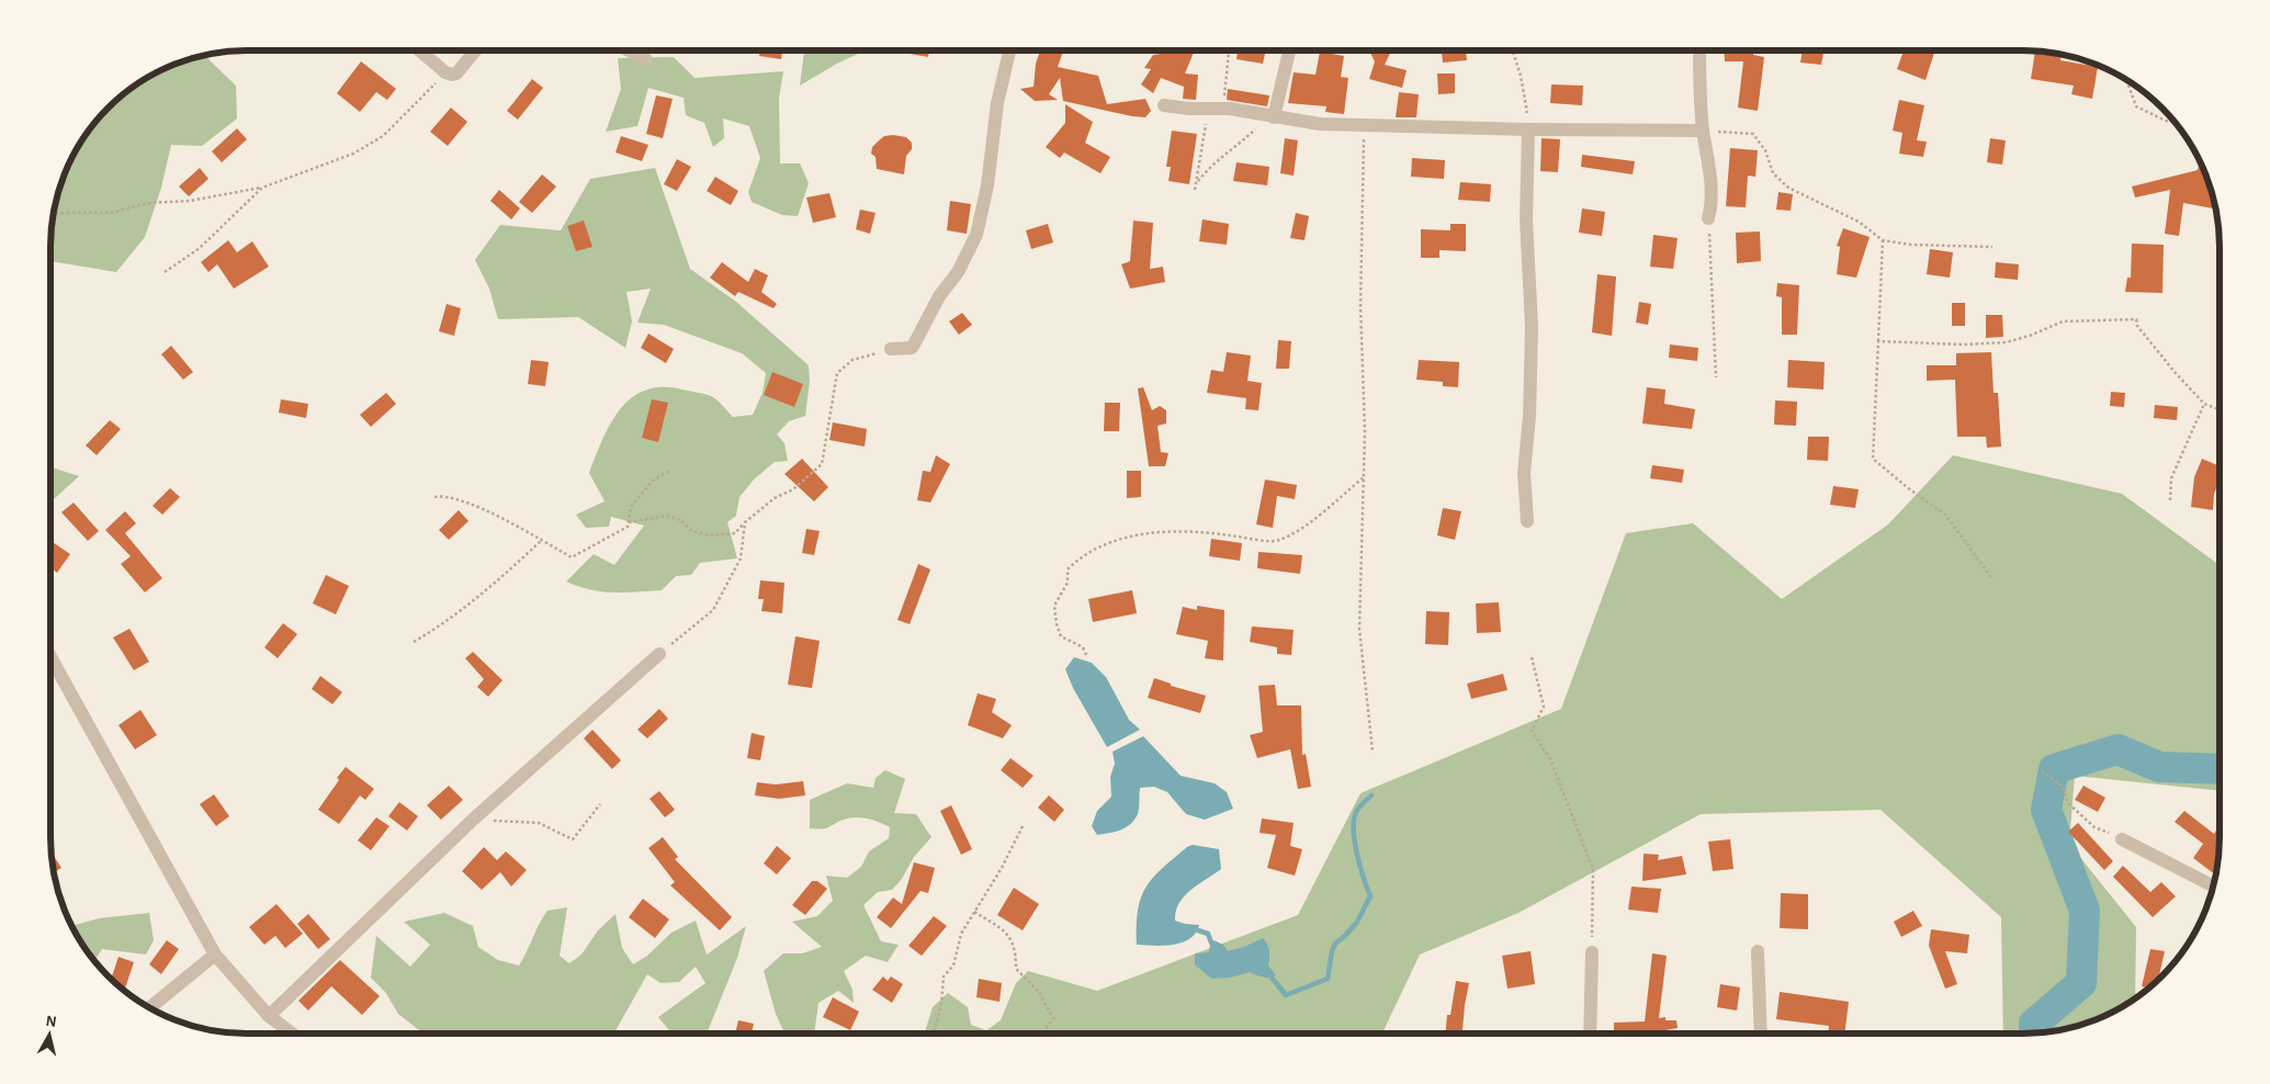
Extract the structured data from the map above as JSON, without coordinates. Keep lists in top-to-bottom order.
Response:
{
  "north": "top"
}
